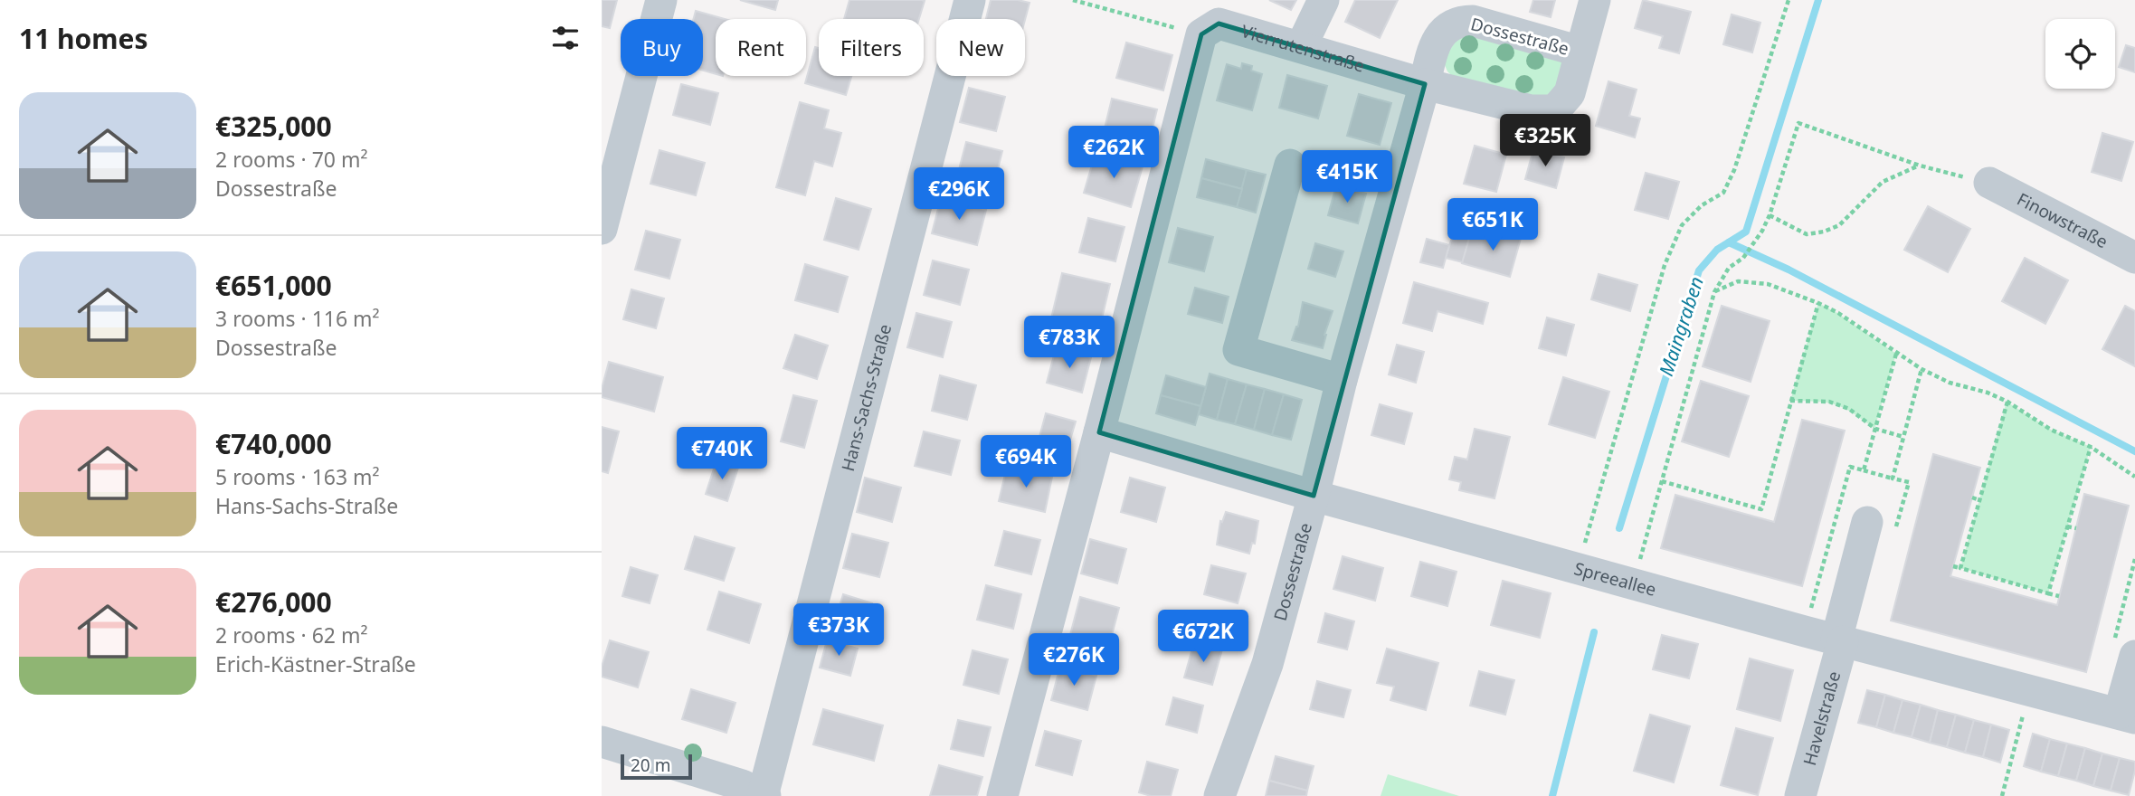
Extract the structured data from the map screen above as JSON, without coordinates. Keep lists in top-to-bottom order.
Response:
{
  "streets": {
    "street": [
      "Dossestraße",
      "Vierrutenstraße",
      "Finowstraße",
      "Hans-Sachs-Straße",
      "Spreeallee",
      "Havelstraße"
    ]
  },
  "crossings": [
    ["Dossestraße", "Vierrutenstraße"],
    ["Dossestraße", "Spreeallee"],
    ["Spreeallee", "Havelstraße"]
  ],
  "water": ["Maingraben"],
  "scale_bar": "20 m",
  "page": {
    "heading": "11 homes",
    "chip": [
      "Buy",
      "Rent",
      "Filters",
      "New"
    ],
    "list": [
      {
        "name": "€325,000",
        "note": "2 rooms · 70 m² · Dossestraße"
      },
      {
        "name": "€651,000",
        "note": "3 rooms · 116 m² · Dossestraße"
      },
      {
        "name": "€740,000",
        "note": "5 rooms · 163 m² · Hans-Sachs-Straße"
      },
      {
        "name": "€276,000",
        "note": "2 rooms · 62 m² · Erich-Kästner-Straße"
      }
    ],
    "price": [
      "€325K",
      "€262K",
      "€415K",
      "€296K",
      "€651K",
      "€783K",
      "€740K",
      "€694K",
      "€373K",
      "€672K",
      "€276K"
    ],
    "scale": "20 m"
  }
}
